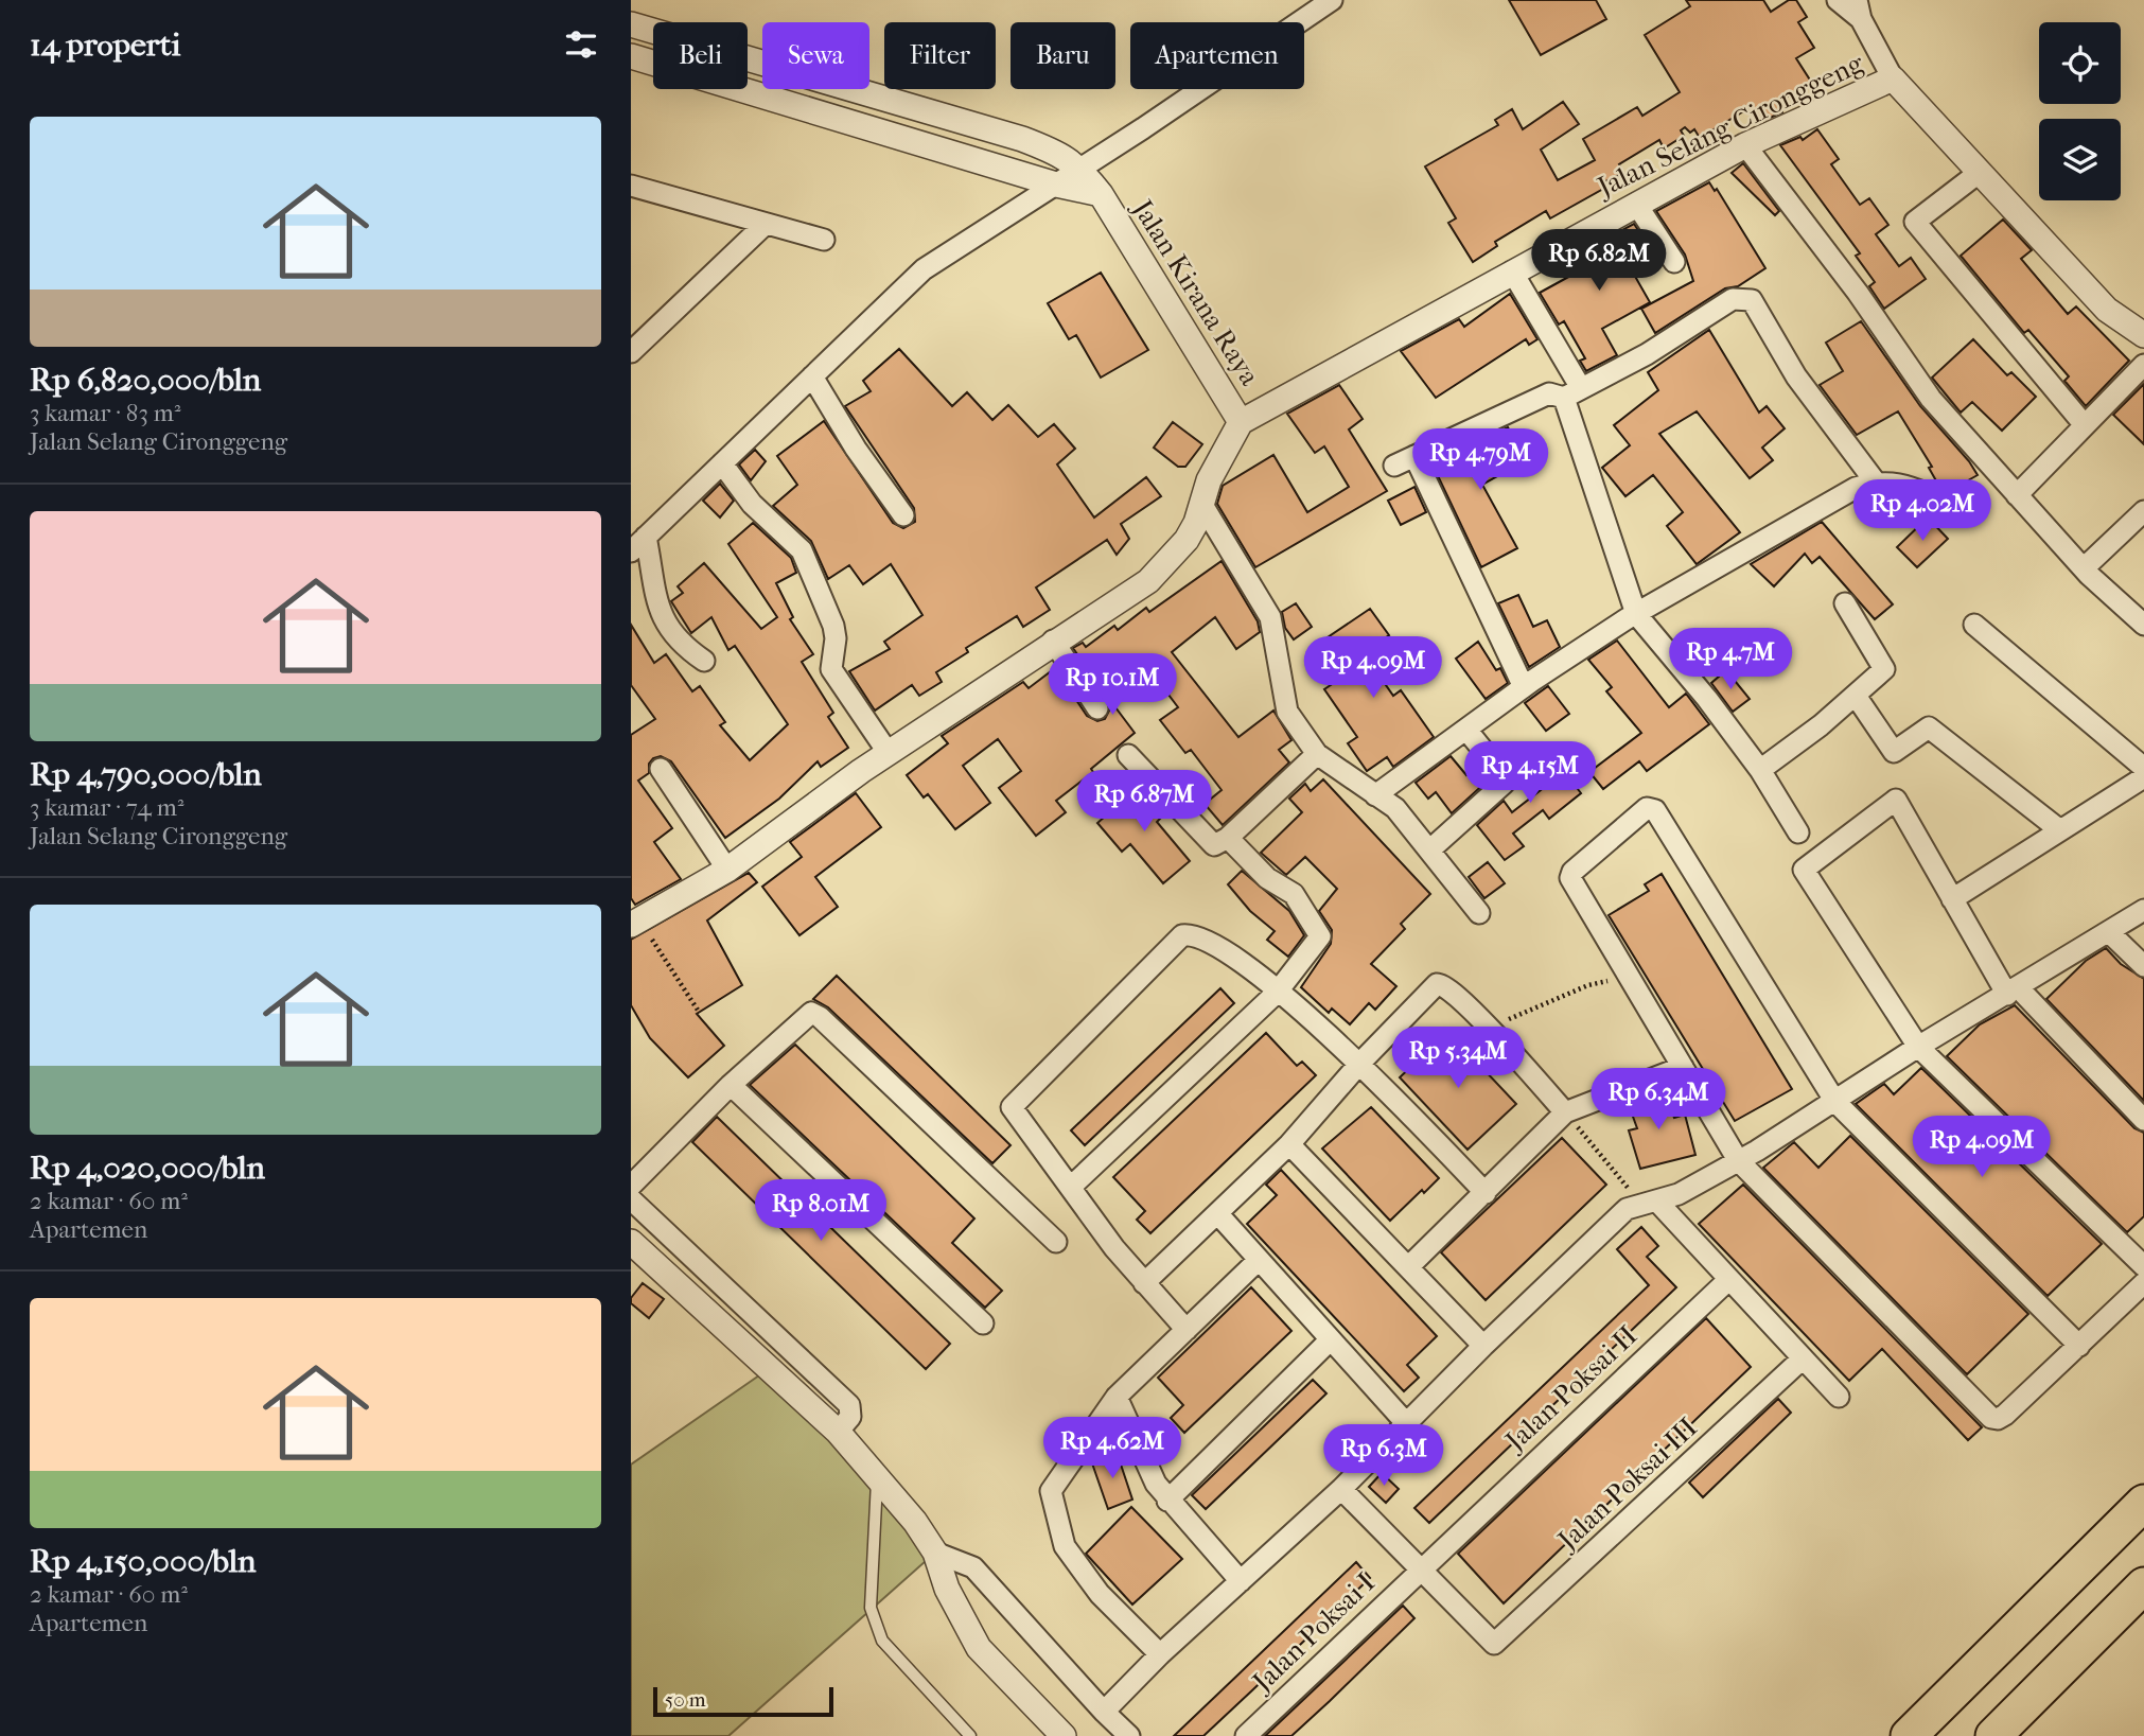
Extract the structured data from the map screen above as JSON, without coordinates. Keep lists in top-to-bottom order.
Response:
{
  "streets": {
    "street": [
      "Jalan Selang Cironggeng",
      "Jalan Kirana Raya",
      "Jalan Poksai II",
      "Jalan Poksai III",
      "Jalan Poksai I"
    ]
  },
  "crossings": [
    ["Jalan Selang Cironggeng", "Jalan Kirana Raya"],
    ["Jalan Poksai II", "Jalan Poksai III"],
    ["Jalan Poksai II", "Jalan Poksai I"],
    ["Jalan Poksai III", "Jalan Poksai I"]
  ],
  "scale_bar": "50 m",
  "page": {
    "heading": "14 properti",
    "chip": [
      "Beli",
      "Sewa",
      "Filter",
      "Baru",
      "Apartemen"
    ],
    "list": [
      {
        "name": "Rp 6,820,000/bln",
        "note": "3 kamar · 83 m² · Jalan Selang Cironggeng"
      },
      {
        "name": "Rp 4,790,000/bln",
        "note": "3 kamar · 74 m² · Jalan Selang Cironggeng"
      },
      {
        "name": "Rp 4,020,000/bln",
        "note": "2 kamar · 60 m² · Apartemen"
      },
      {
        "name": "Rp 4,150,000/bln",
        "note": "2 kamar · 60 m² · Apartemen"
      }
    ],
    "price": [
      "Rp 6.82M",
      "Rp 4.79M",
      "Rp 4.02M",
      "Rp 4.7M",
      "Rp 4.09M",
      "Rp 10.1M",
      "Rp 4.15M",
      "Rp 6.87M",
      "Rp 5.34M",
      "Rp 6.34M",
      "Rp 4.09M",
      "Rp 8.01M",
      "Rp 4.62M",
      "Rp 6.3M"
    ],
    "scale": "50 m"
  }
}
